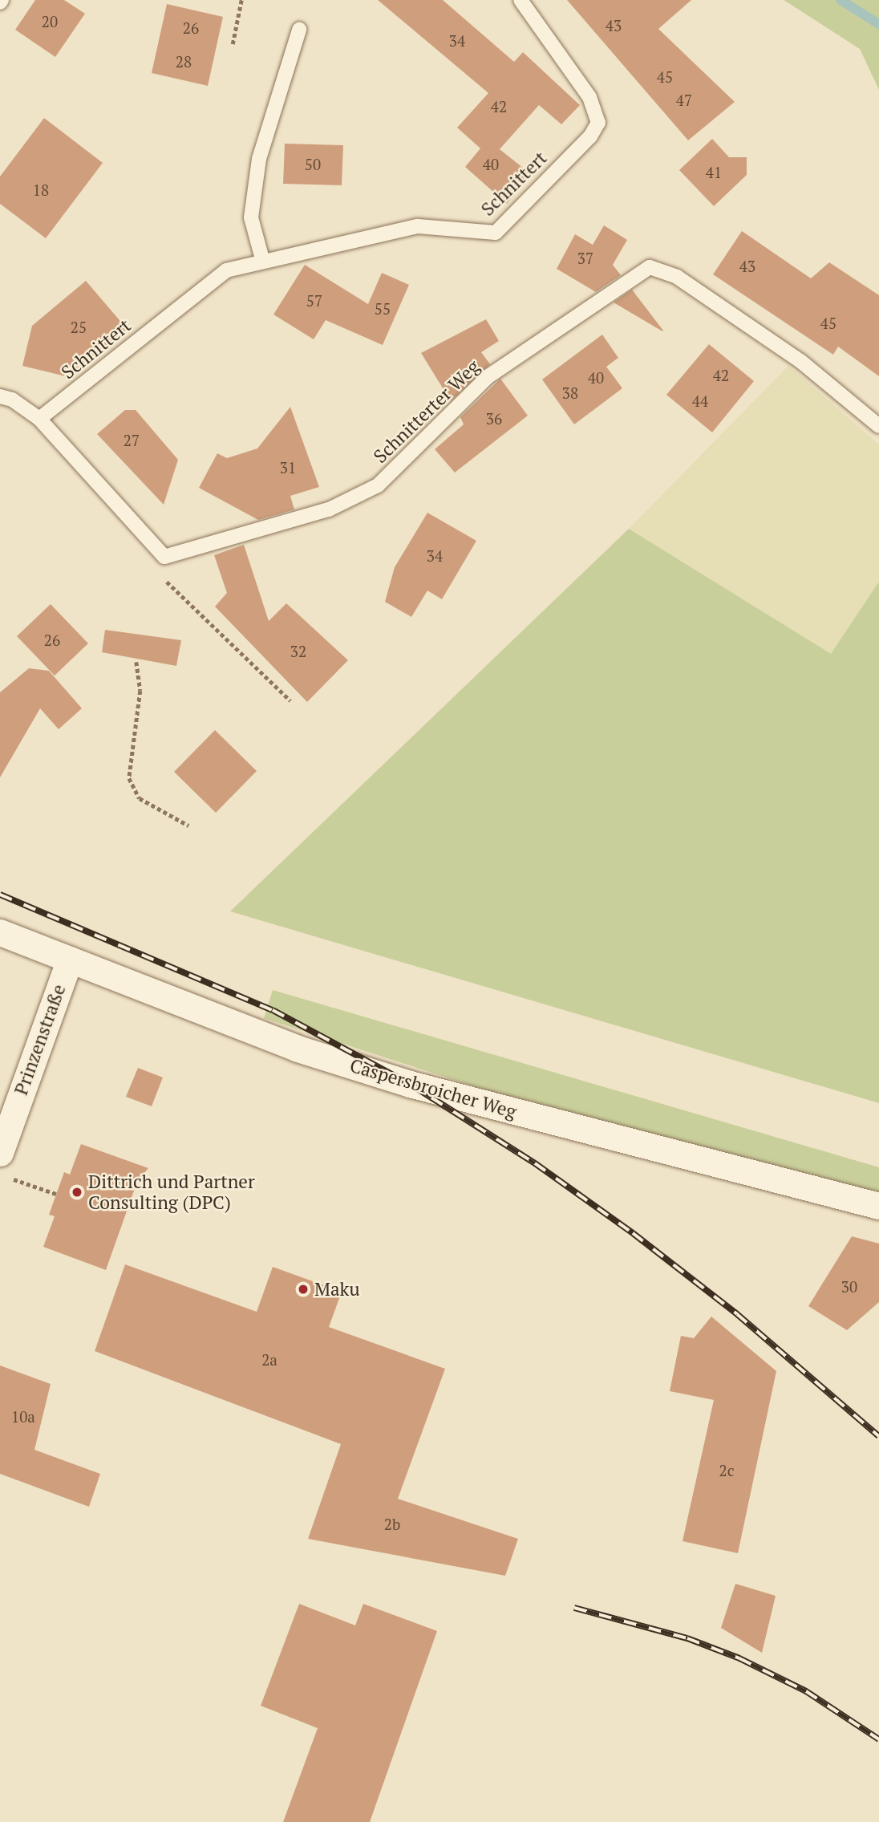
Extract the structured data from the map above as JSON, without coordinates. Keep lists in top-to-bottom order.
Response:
{
  "streets": {
    "street": ["Prinzenstraße", "Caspersbroicher Weg"],
    "lane": ["Schnittert", "Schnitterter Weg"]
  },
  "crossings": [
    ["Schnittert", "Schnitterter Weg"],
    ["Prinzenstraße", "Caspersbroicher Weg"]
  ],
  "places": ["Dittrich und Partner Consulting (DPC)", "Maku"],
  "house_numbers": [
    "20",
    "43",
    "26",
    "34",
    "28",
    "45",
    "47",
    "42",
    "50",
    "40",
    "41",
    "18",
    "37",
    "43",
    "57",
    "55",
    "45",
    "25",
    "42",
    "40",
    "38",
    "44",
    "36",
    "27",
    "31",
    "34",
    "26",
    "32",
    "30",
    "2a",
    "10a",
    "2c",
    "2b"
  ]
}
